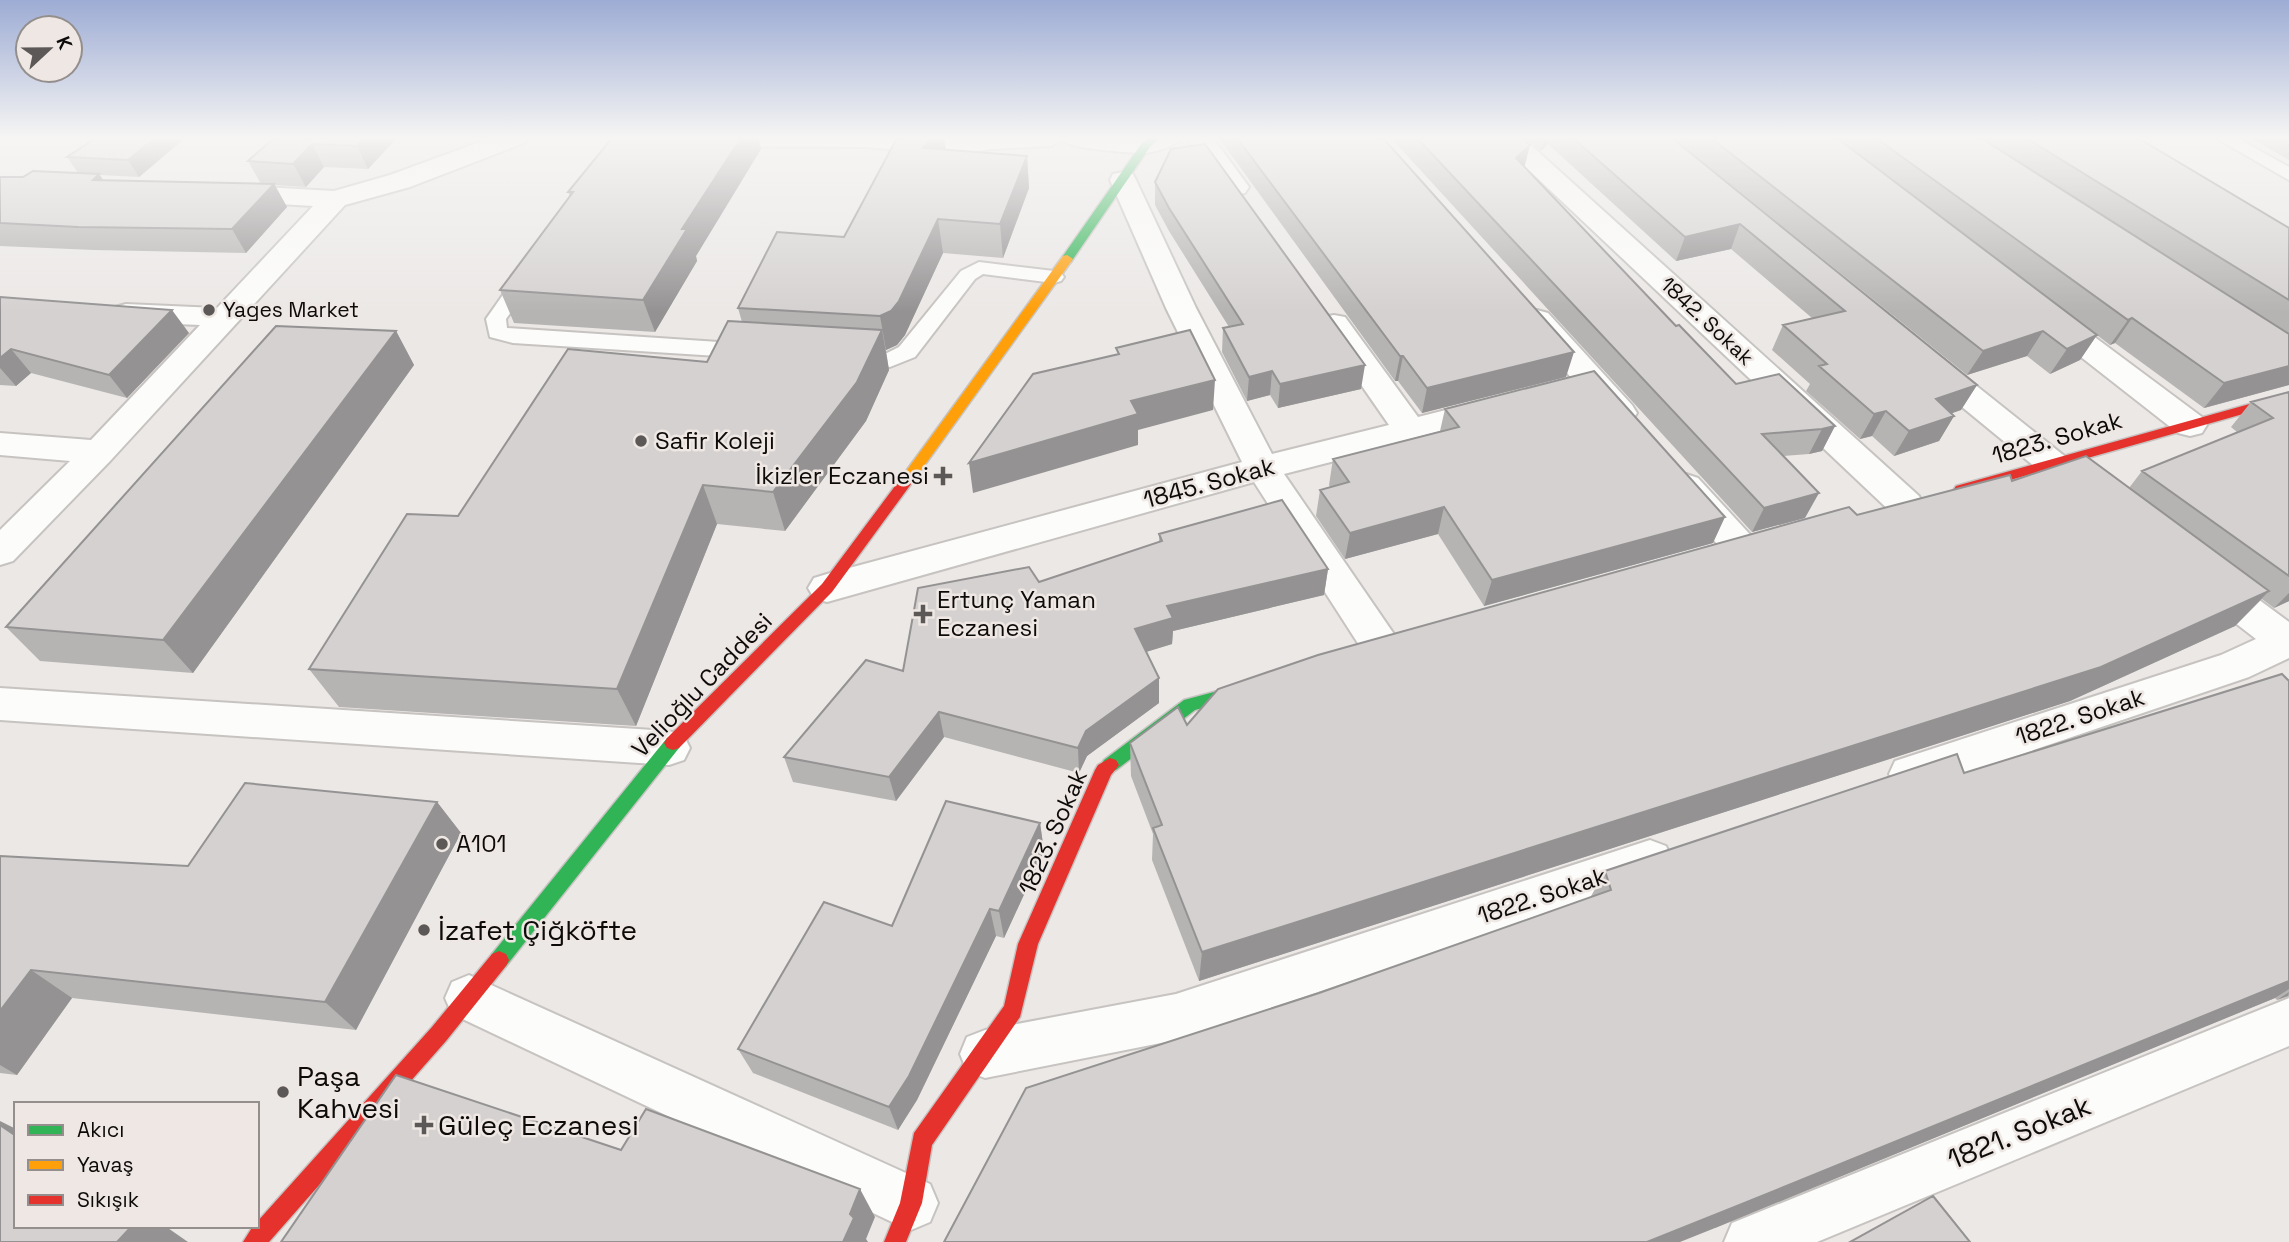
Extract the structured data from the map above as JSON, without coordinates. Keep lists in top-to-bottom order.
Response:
{
  "streets": {
    "street": [
      "1842. Sokak",
      "1823. Sokak",
      "1845. Sokak",
      "Velioğlu Caddesi",
      "1822. Sokak",
      "1821. Sokak"
    ]
  },
  "crossings": [
    ["1823. Sokak", "1822. Sokak"],
    ["1845. Sokak", "Velioğlu Caddesi"]
  ],
  "places": {
    "other": [
      "Yages Market",
      "Safir Koleji",
      "A101",
      "İzafet Çiğköfte",
      "Paşa Kahvesi"
    ],
    "health": ["İkizler Eczanesi", "Ertunç Yaman Eczanesi", "Güleç Eczanesi"]
  },
  "legend": ["Akıcı", "Yavaş", "Sıkışık"],
  "north": "right"
}
